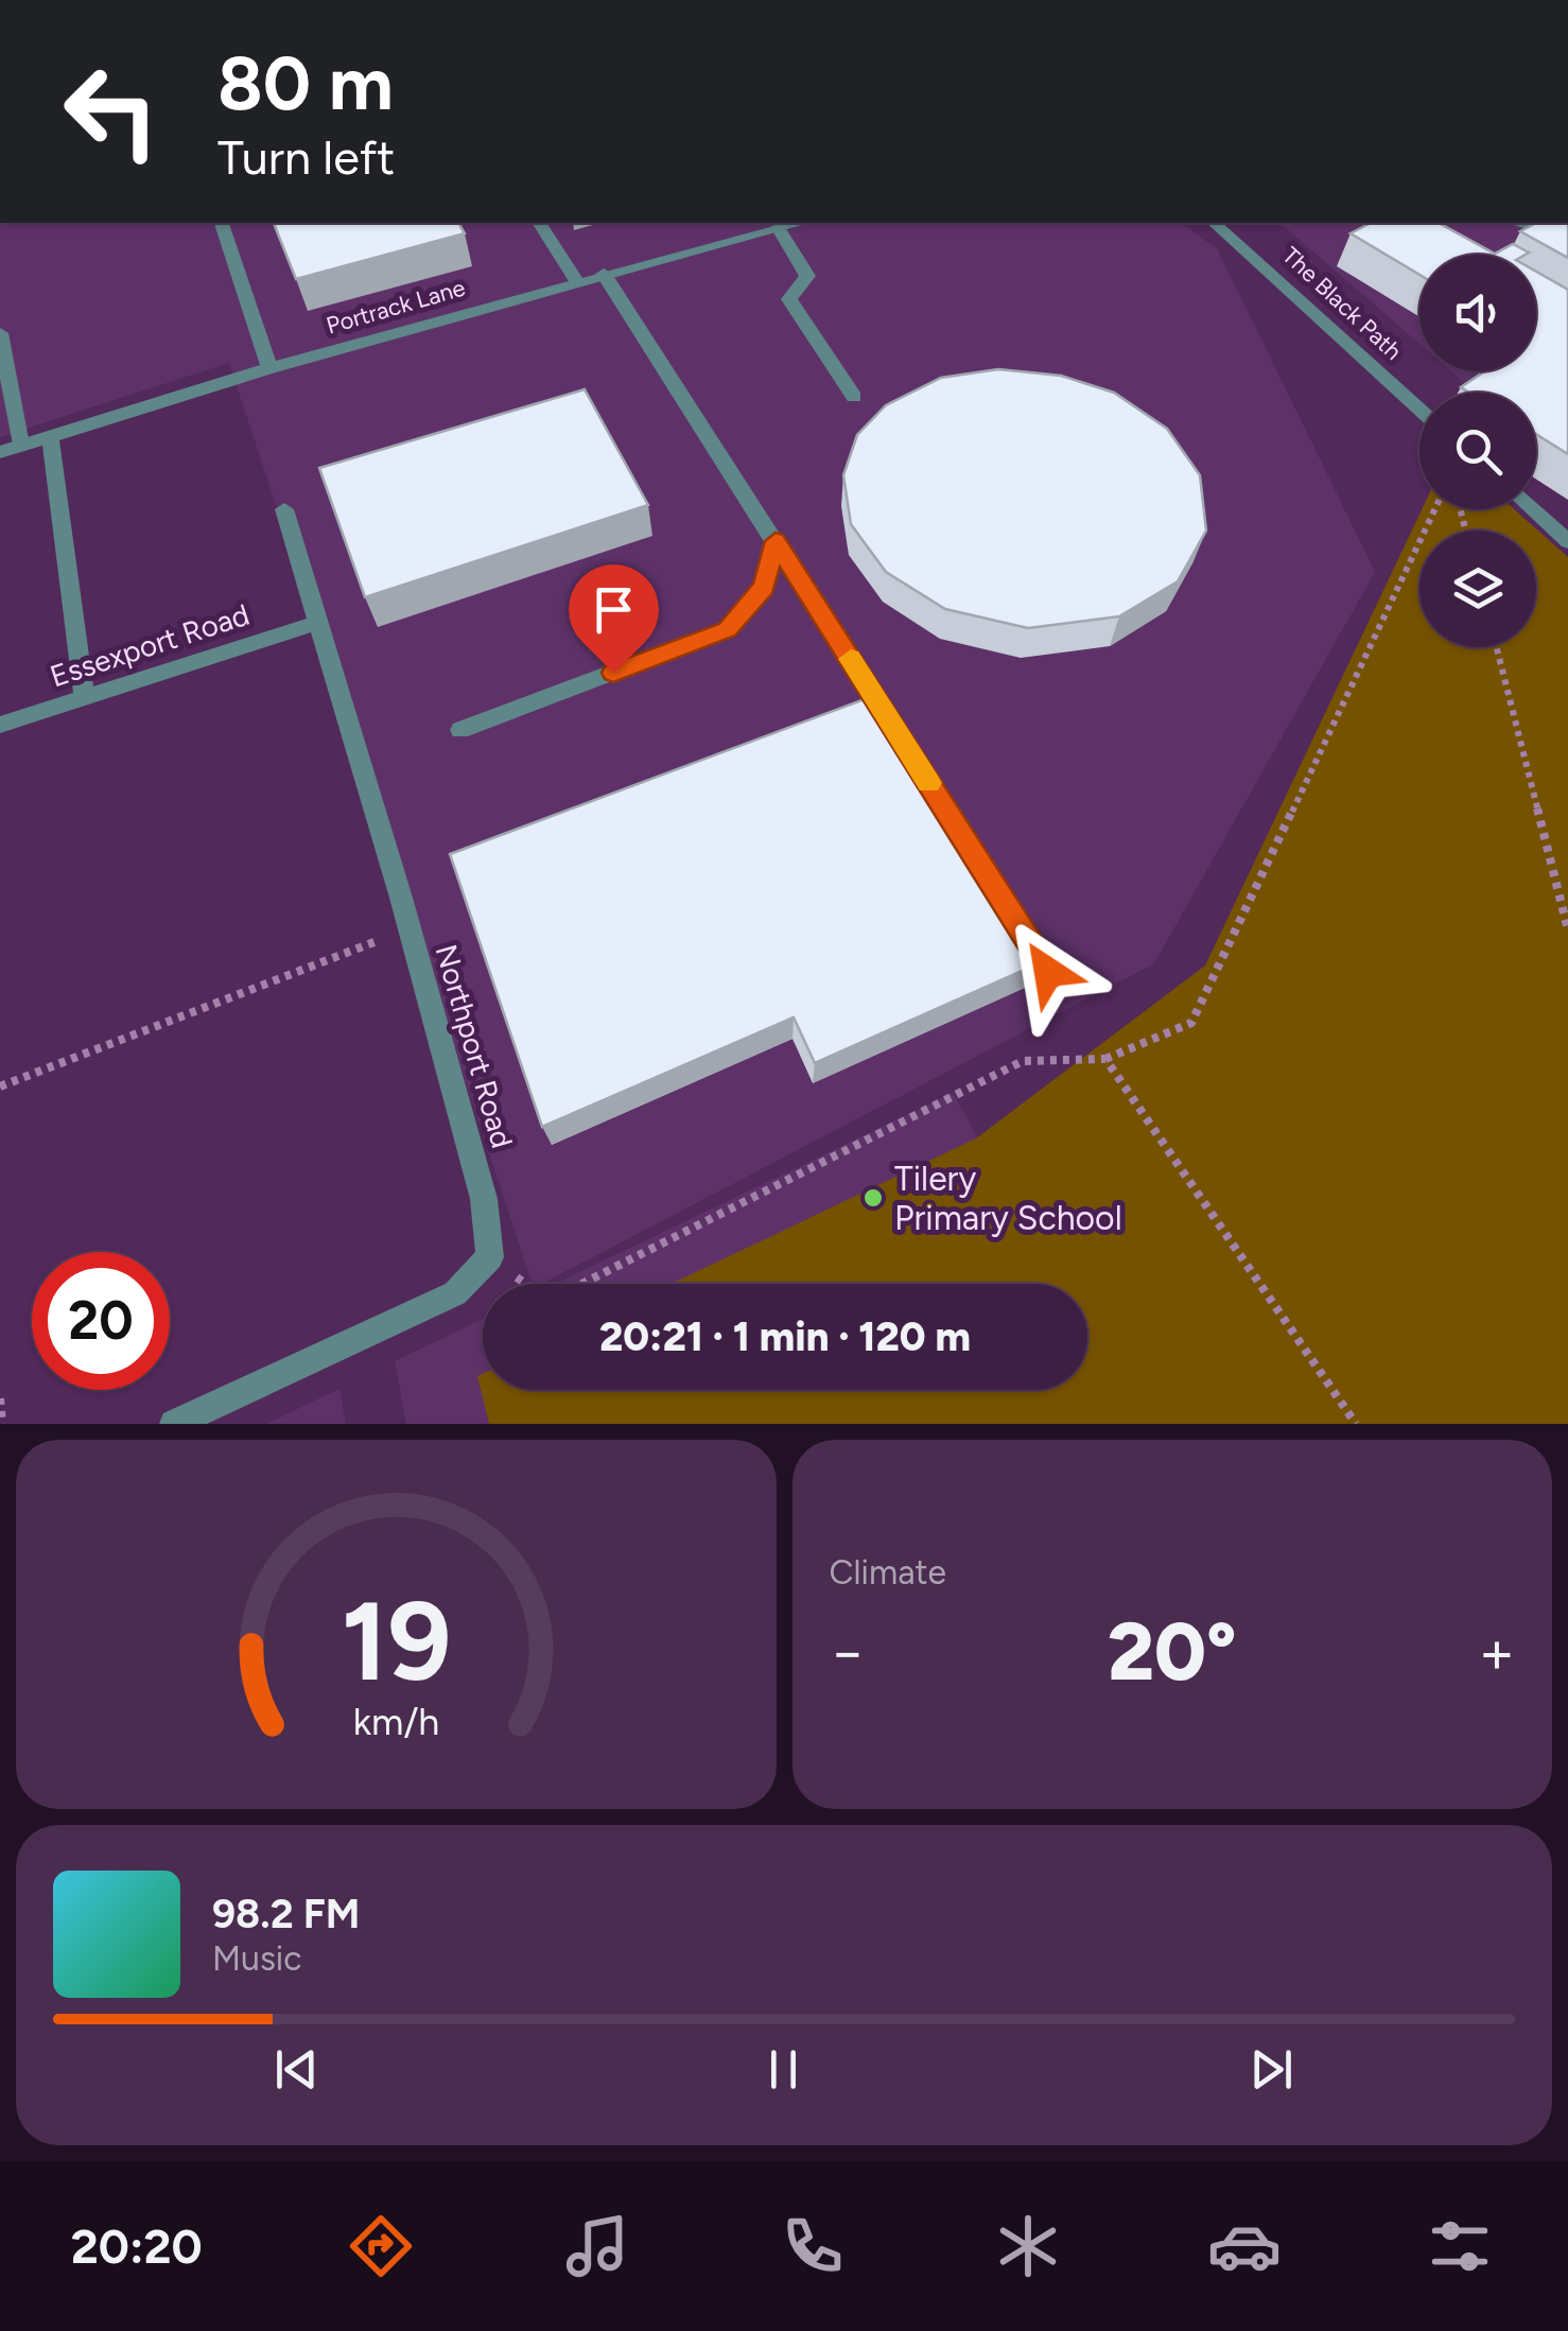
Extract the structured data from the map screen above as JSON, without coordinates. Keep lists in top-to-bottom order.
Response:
{
  "streets": {
    "street": [
      "The Black Path",
      "Portrack Lane",
      "Essexport Road",
      "Northport Road"
    ]
  },
  "crossings": [
    ["Essexport Road", "Northport Road"]
  ],
  "places": ["Tilery Primary School"],
  "page": {
    "turn": ["80 m", "Turn left"],
    "limit": "20",
    "trip": "20:21 · 1 min · 120 m",
    "tile": "Climate",
    "heat": ["−", "20°", "+"],
    "song": ["98.2 FM", "Music"],
    "tabs": "20:20",
    "gauge": ["19", "km/h"]
  }
}
